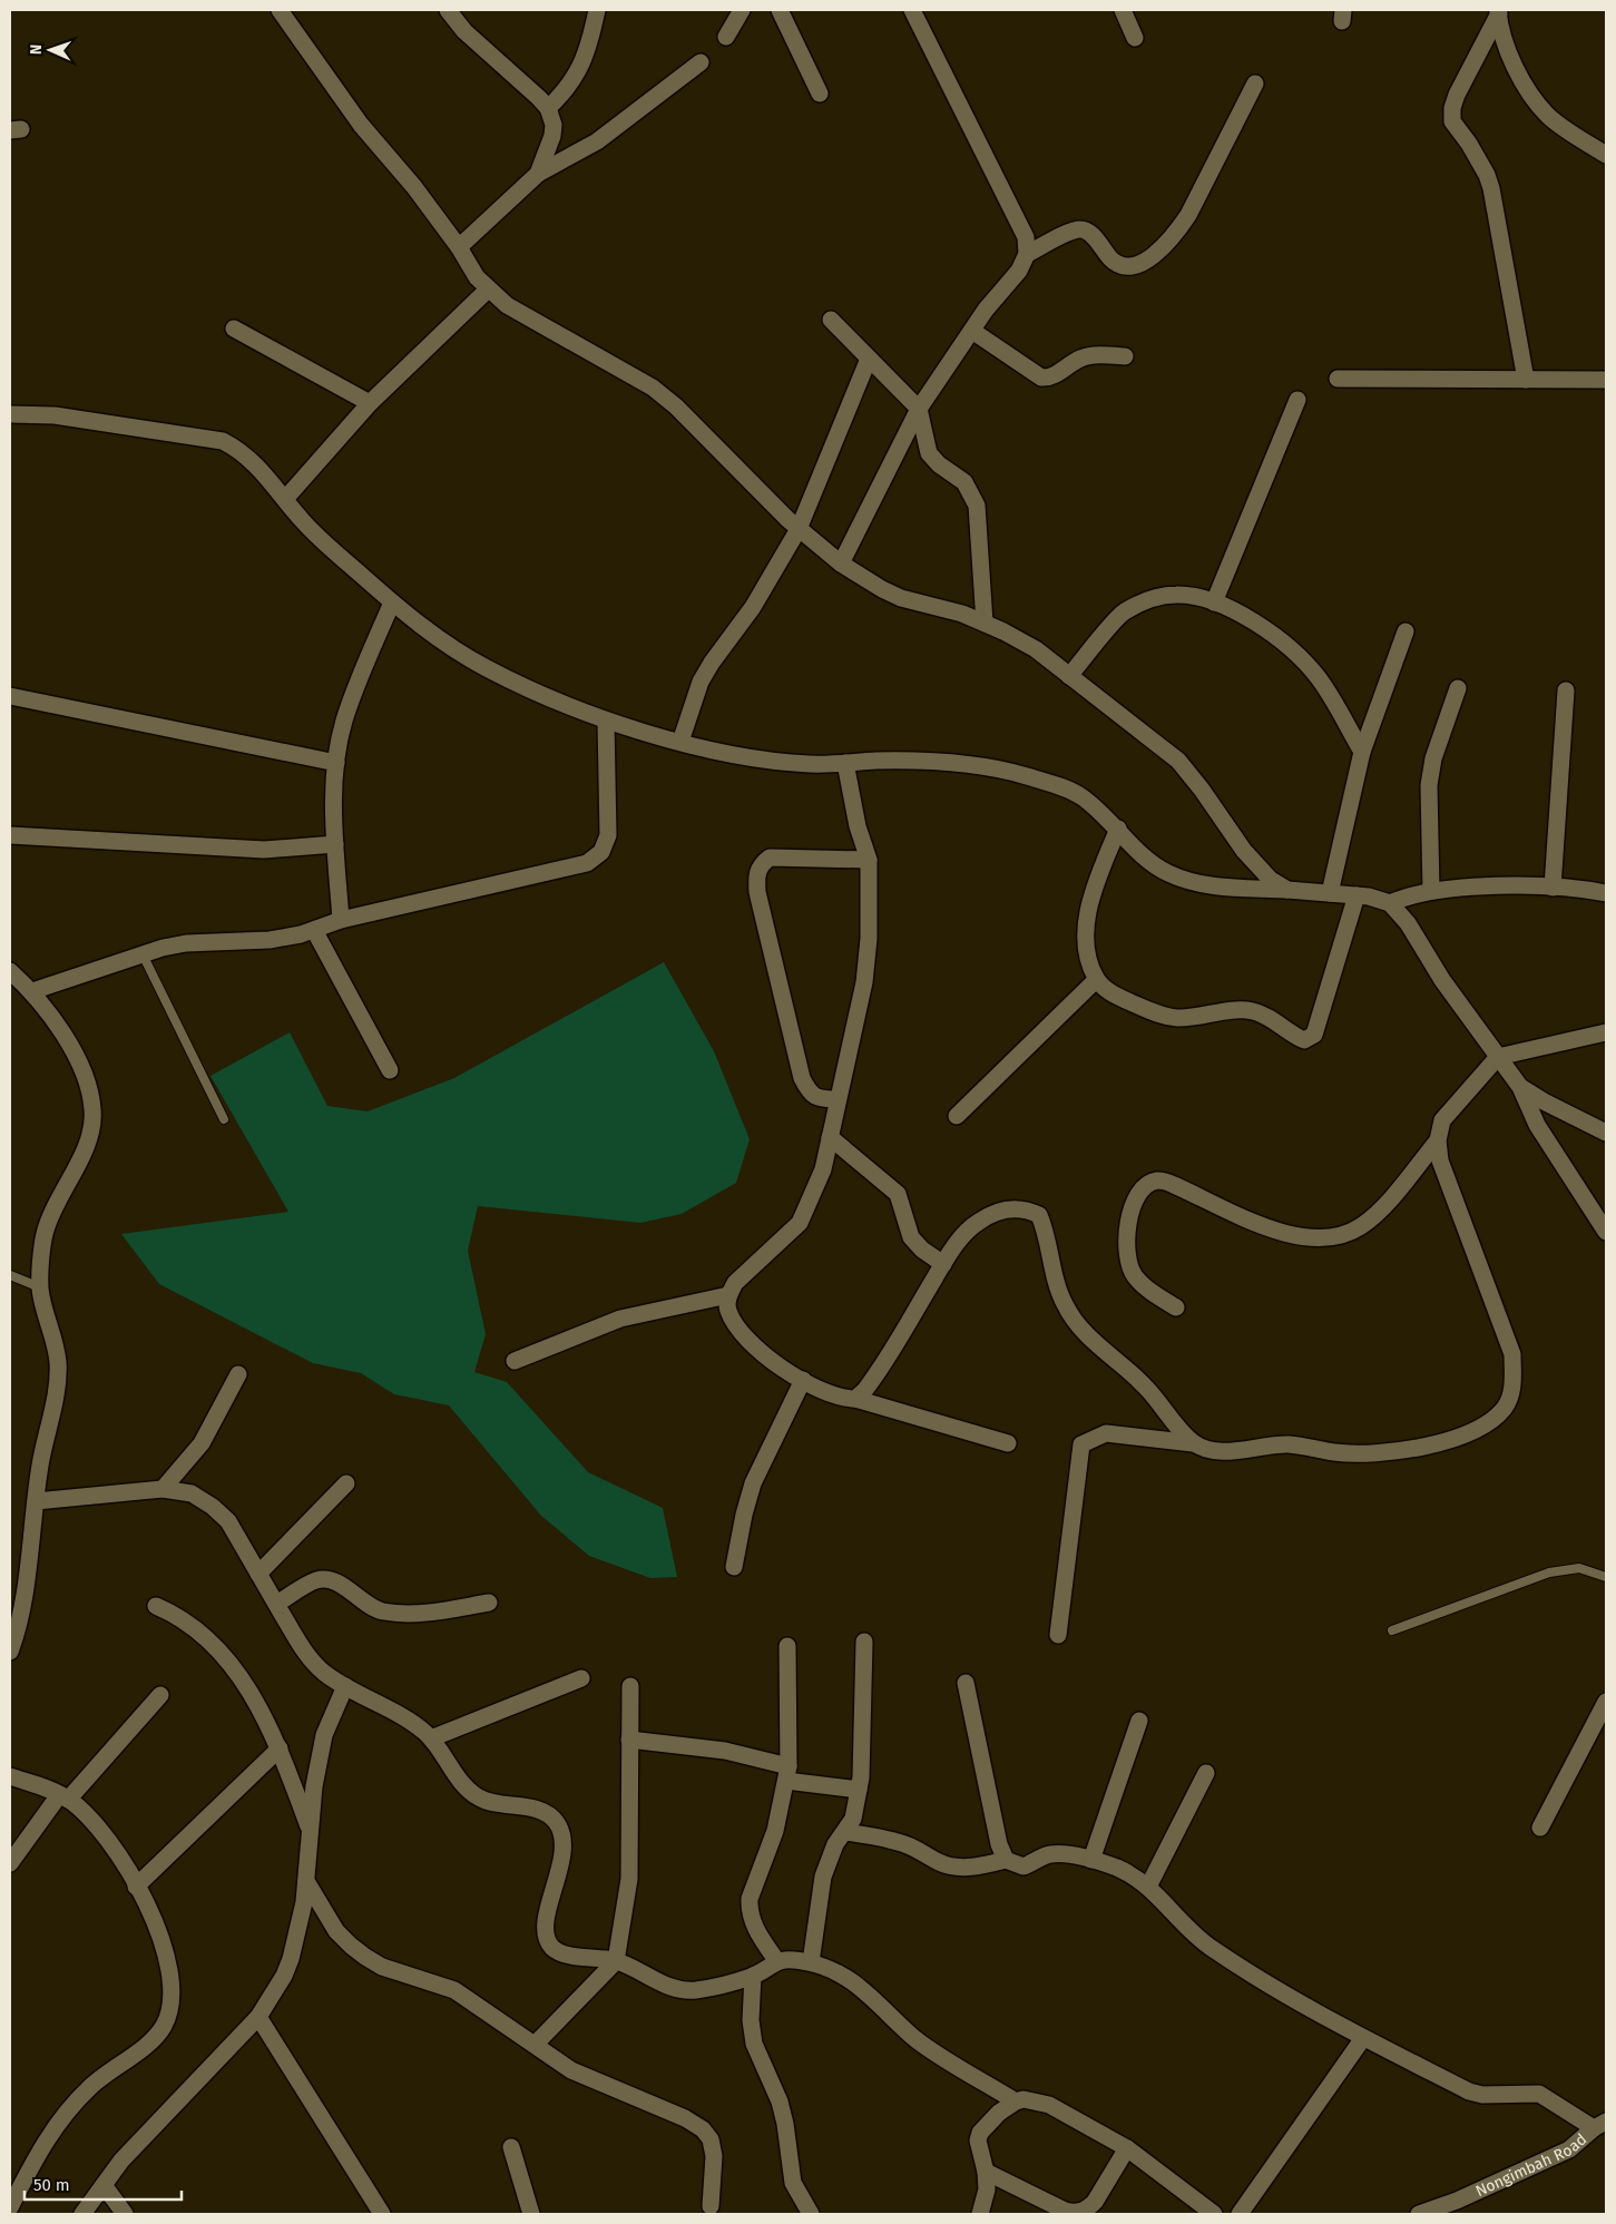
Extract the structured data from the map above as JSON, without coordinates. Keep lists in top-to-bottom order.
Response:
{
  "streets": {
    "street": ["Nongimbah Road"]
  },
  "scale_bar": "50 m",
  "north": "left"
}
